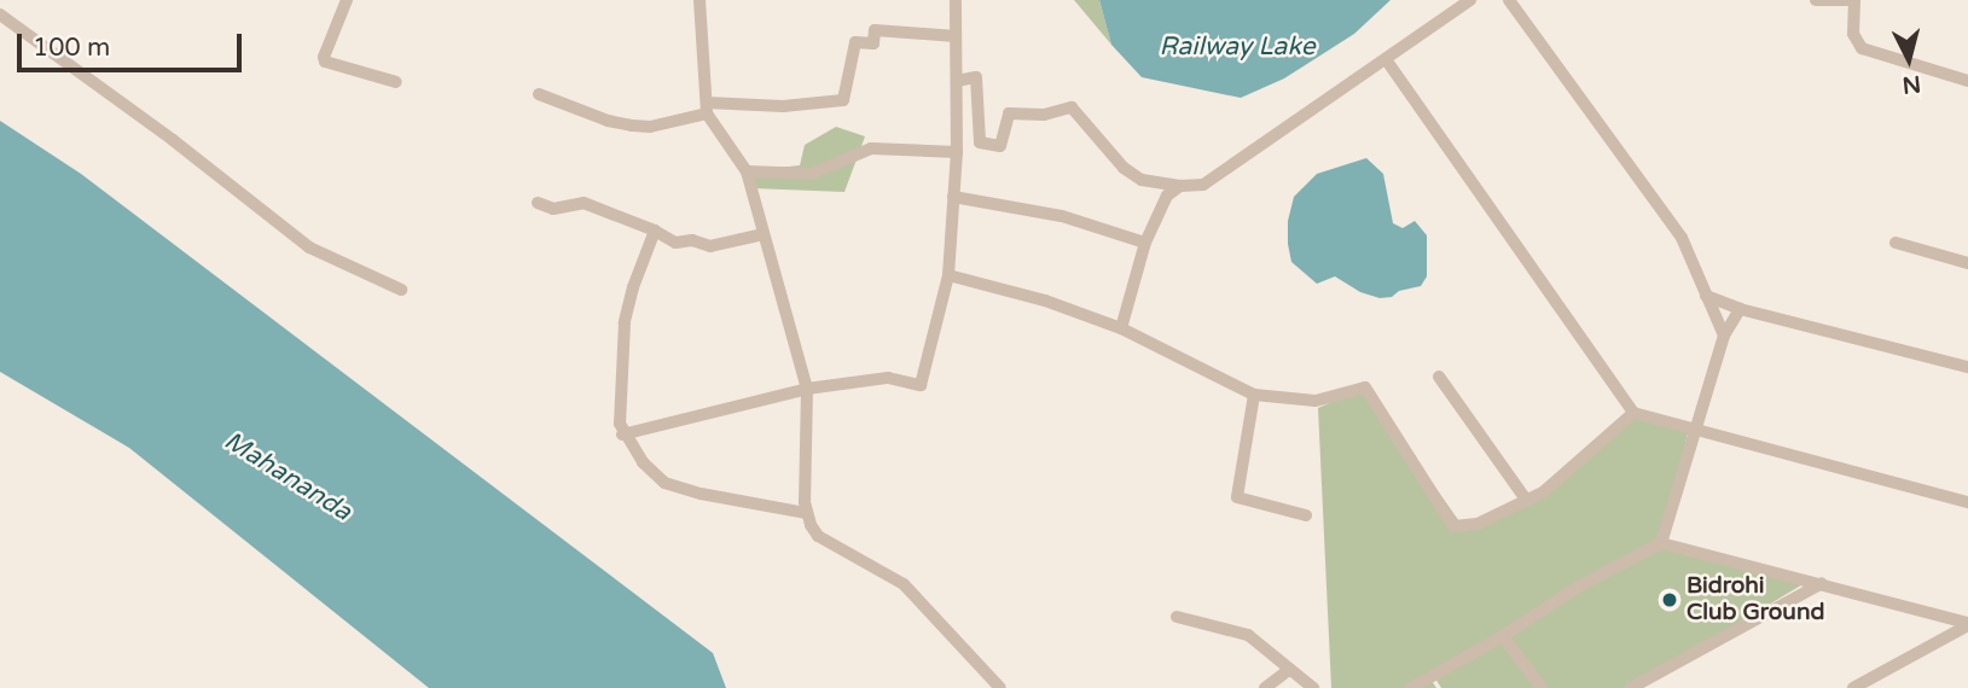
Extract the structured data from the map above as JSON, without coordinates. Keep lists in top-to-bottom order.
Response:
{
  "water": ["Railway Lake", "Mahananda"],
  "places": ["Bidrohi Club Ground"],
  "scale_bar": "100 m",
  "north": "bottom"
}
